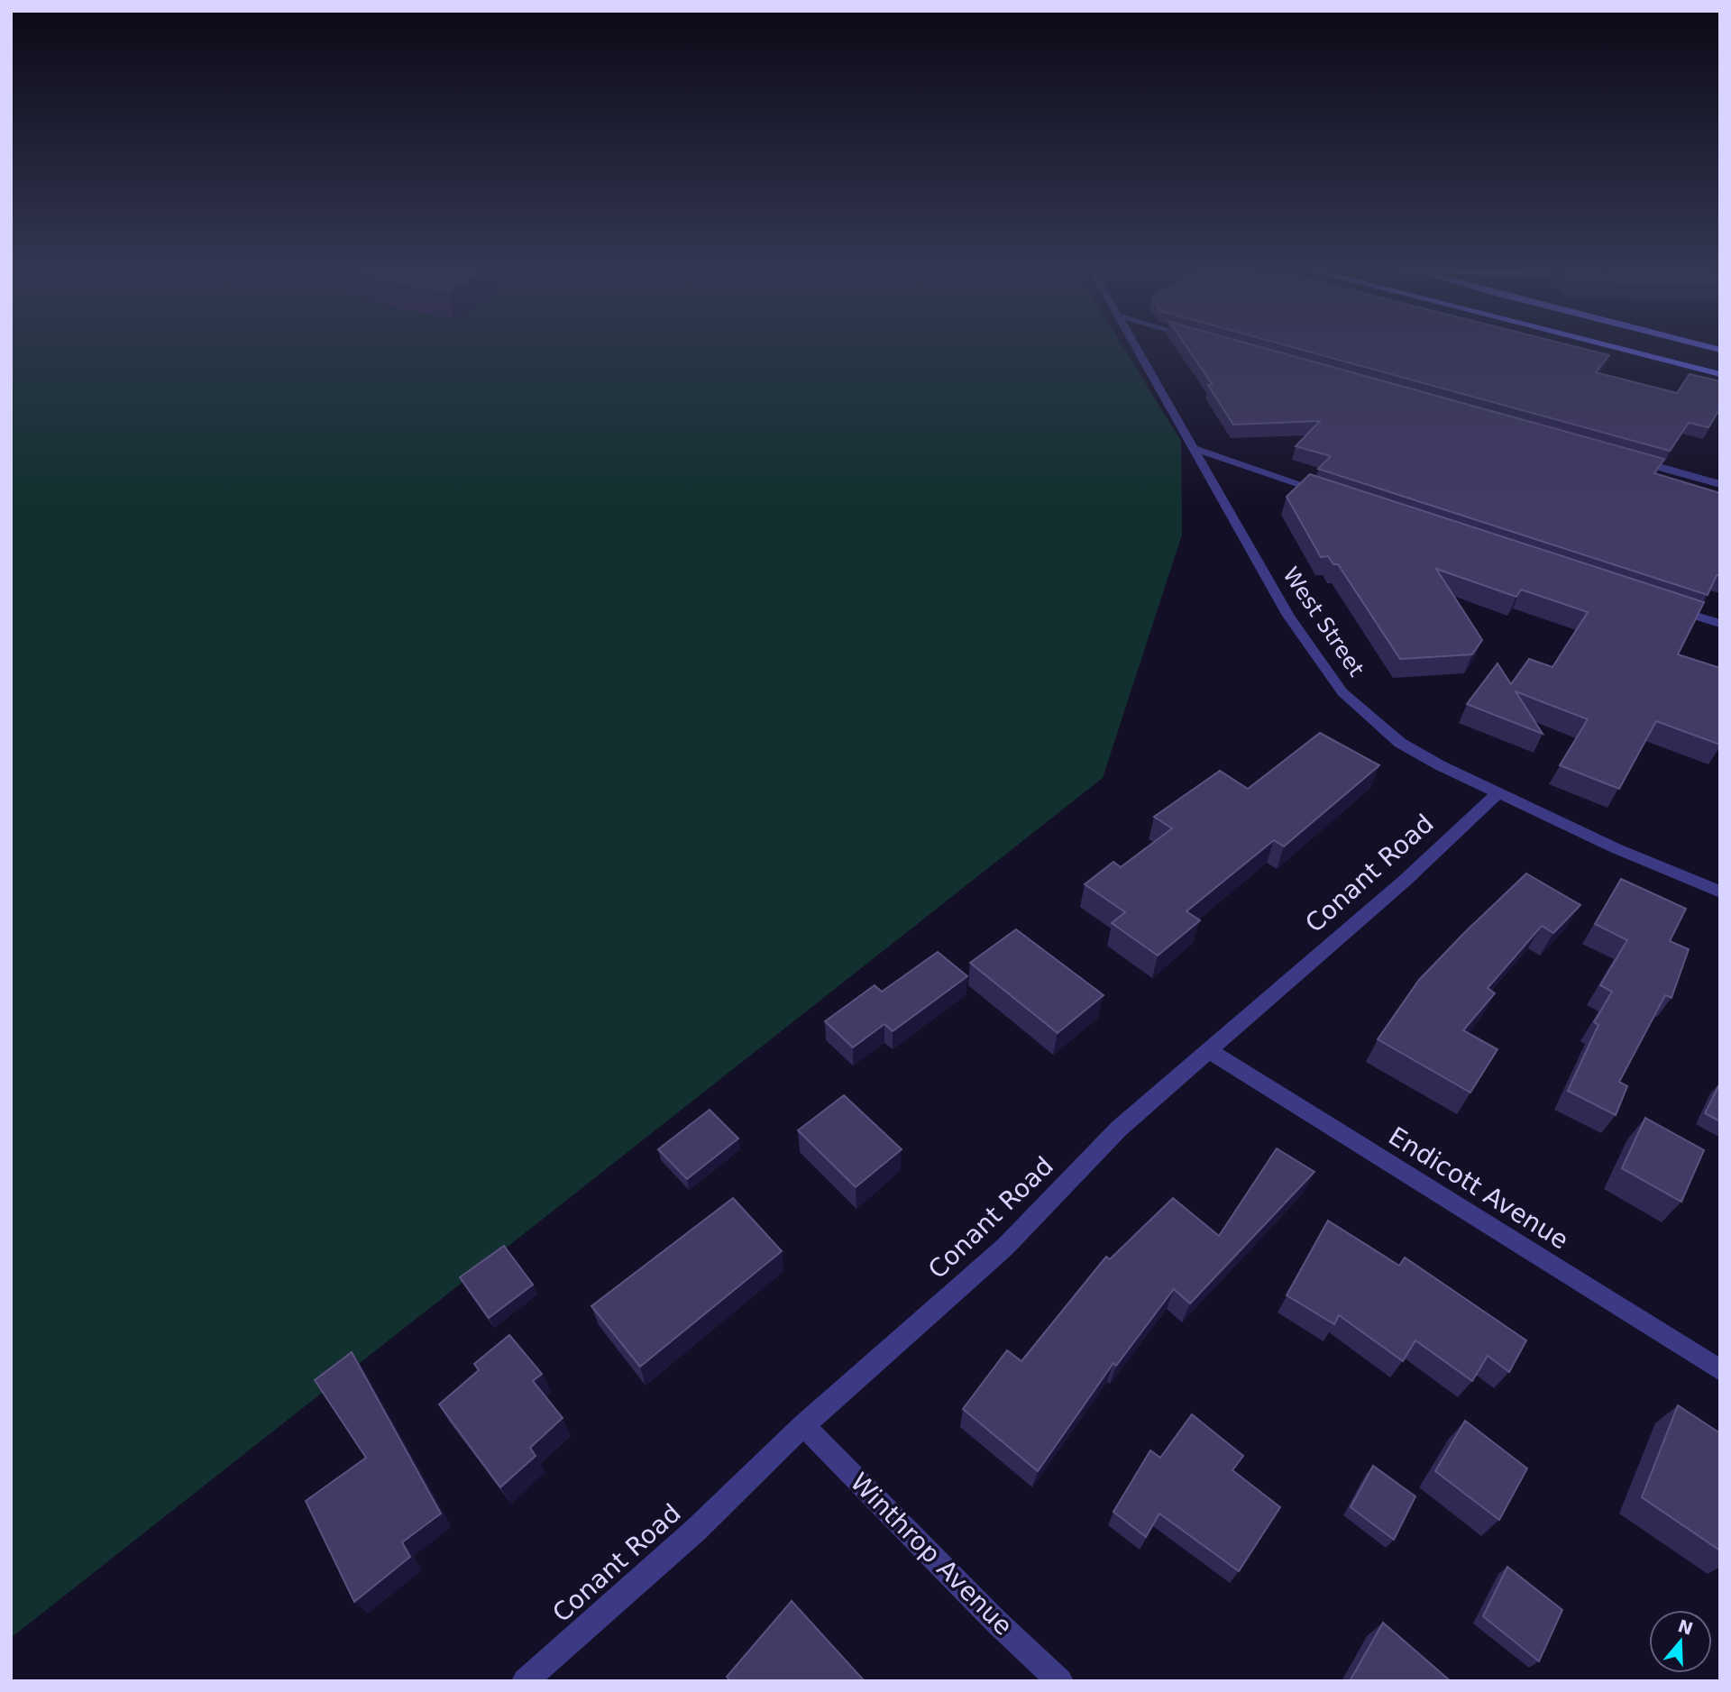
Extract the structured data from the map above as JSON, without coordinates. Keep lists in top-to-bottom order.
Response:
{
  "streets": {
    "street": [
      "West Street",
      "Conant Road",
      "Endicott Avenue",
      "Winthrop Avenue"
    ]
  },
  "crossings": [
    ["West Street", "Conant Road"],
    ["Conant Road", "Endicott Avenue"],
    ["Conant Road", "Winthrop Avenue"]
  ],
  "north": "top"
}
